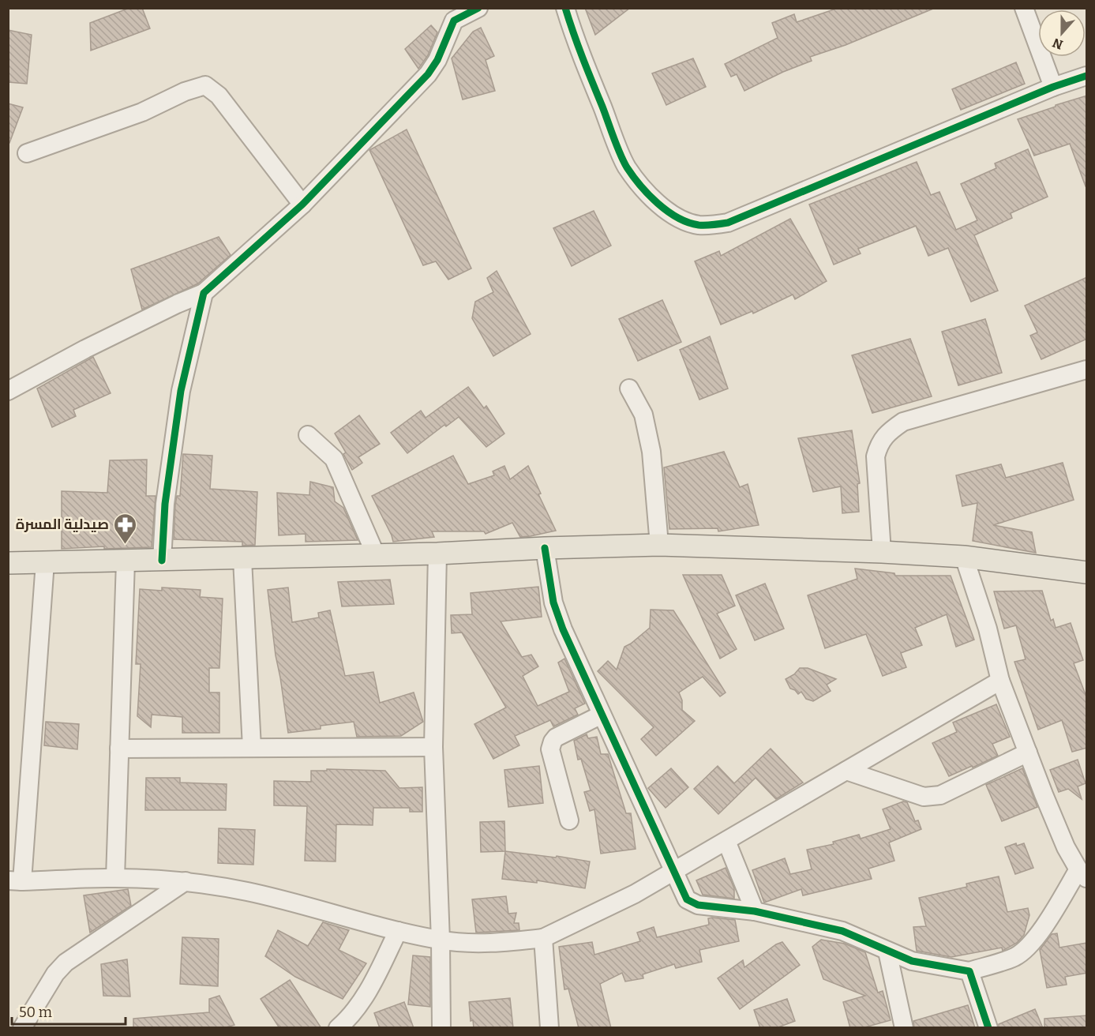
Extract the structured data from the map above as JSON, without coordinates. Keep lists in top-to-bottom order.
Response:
{
  "places": {
    "pharmacy": ["صيدلية المسرة"]
  },
  "scale_bar": "50 m",
  "north": "bottom"
}
